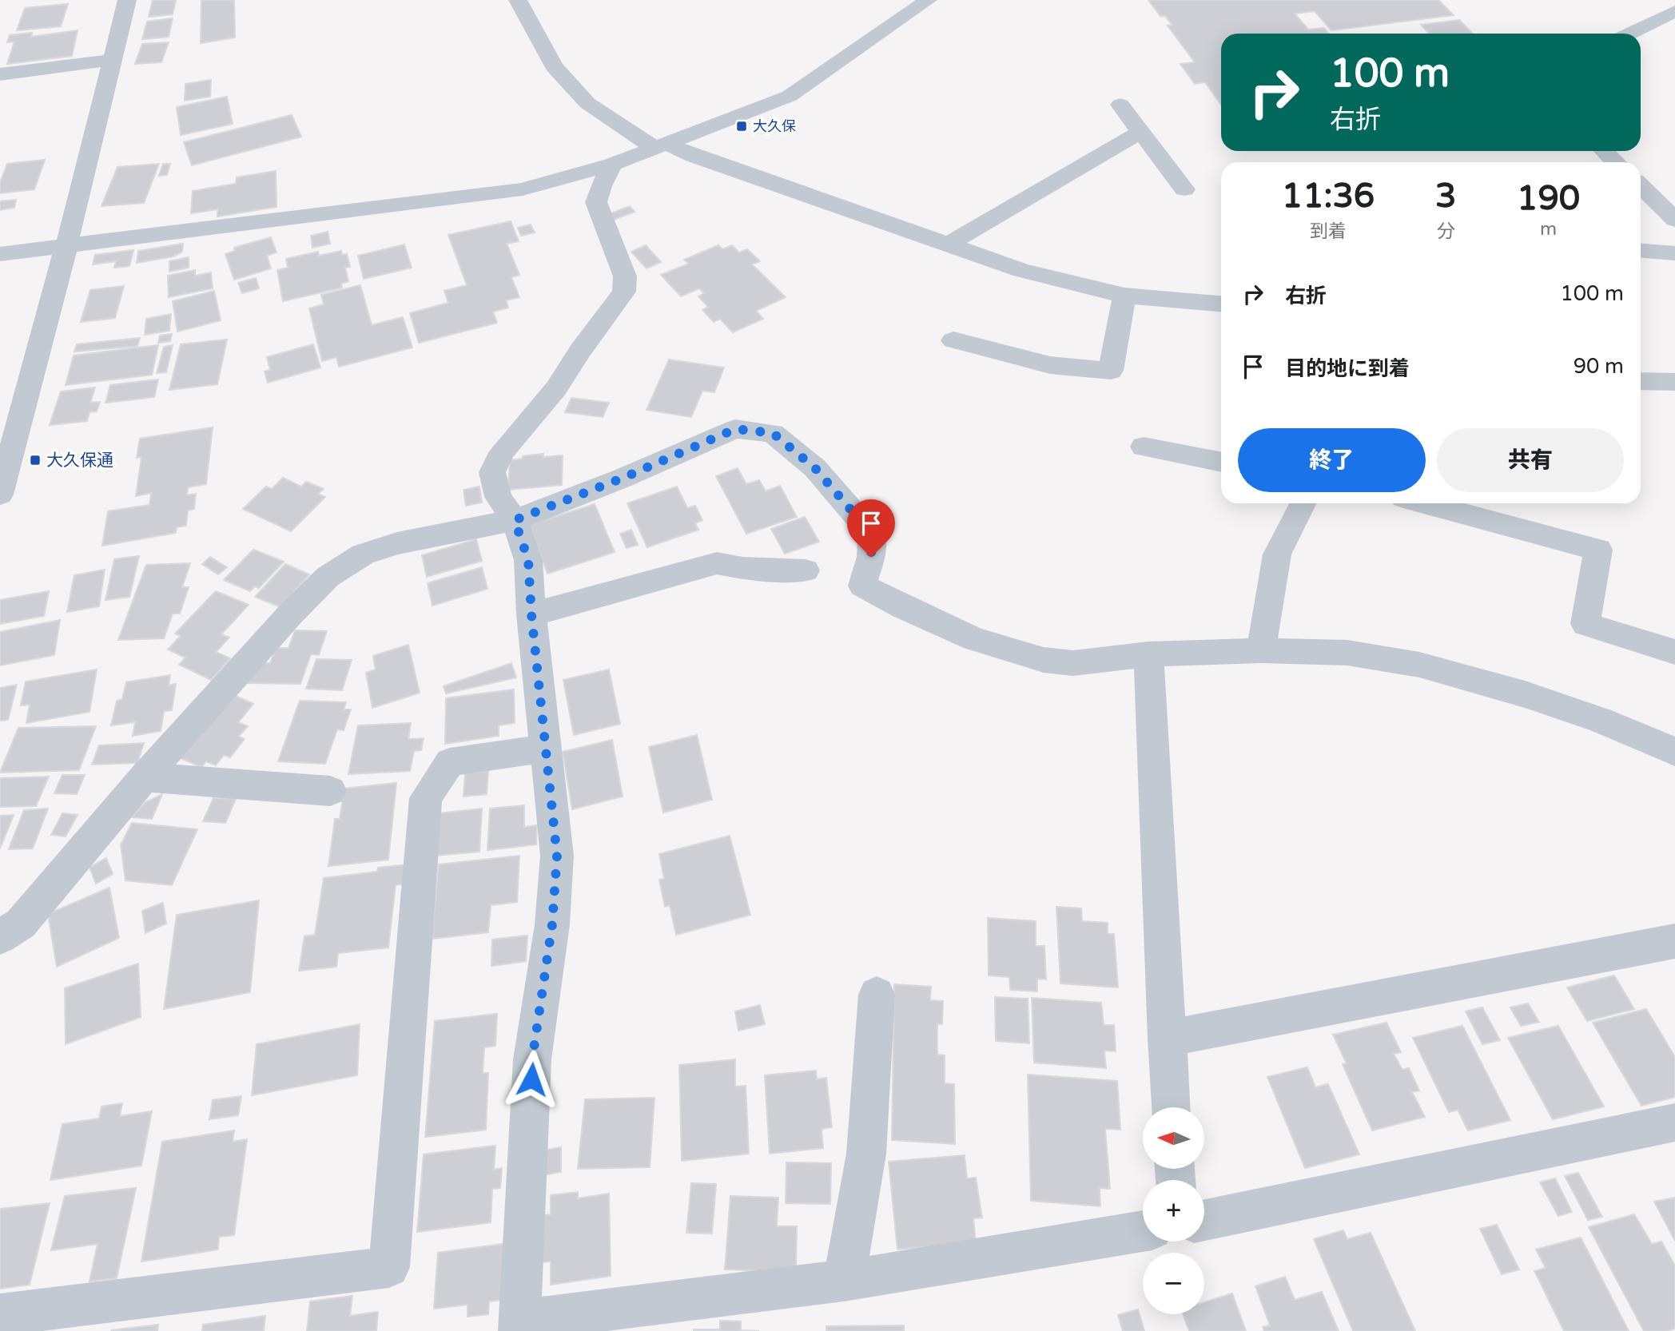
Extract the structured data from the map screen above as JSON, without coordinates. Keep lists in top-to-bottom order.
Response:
{
  "places": {
    "transit": ["大久保", "大久保通"]
  },
  "north": "left",
  "page": {
    "turn": ["100 m", "右折"],
    "eta": [
      "11:36",
      "到着",
      "3",
      "分",
      "190",
      "m"
    ],
    "list": [
      {
        "name": "右折",
        "value": "100 m"
      },
      {
        "name": "目的地に到着",
        "value": "90 m"
      }
    ],
    "buttons": ["終了", "共有"],
    "map_buttons": ["+", "−"]
  }
}
